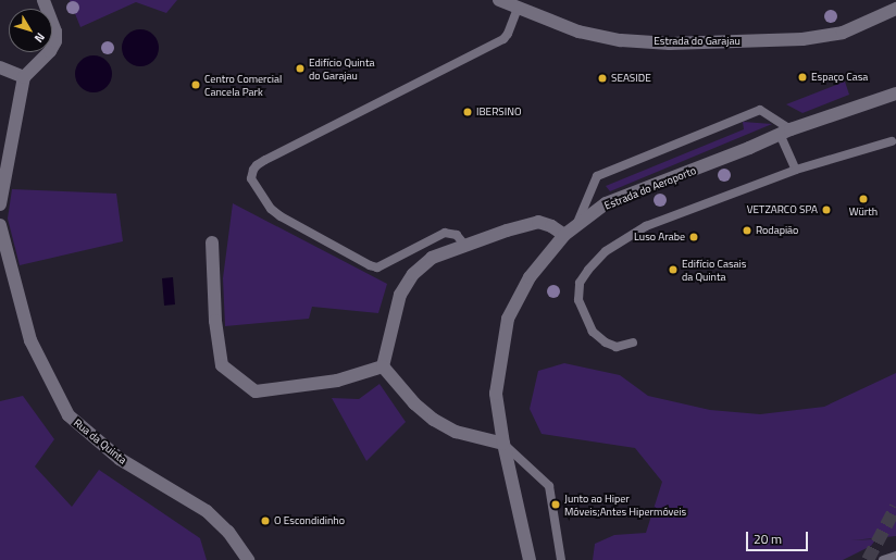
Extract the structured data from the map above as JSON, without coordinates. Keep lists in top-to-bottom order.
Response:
{
  "streets": {
    "street": ["Estrada do Garajau", "Estrada do Aeroporto", "Rua da Quinta"]
  },
  "places": [
    "Edifício Quinta do Garajau",
    "Espaço Casa",
    "SEASIDE",
    "Centro Comercial Cancela Park",
    "IBERSINO",
    "Würth",
    "VETZARCO SPA",
    "Rodapião",
    "Luso Arabe",
    "Edifício Casais da Quinta",
    "Junto ao Hiper Móveis;Antes Hipermóveis",
    "O Escondidinho"
  ],
  "scale_bar": "20 m",
  "north": "bottom right"
}
